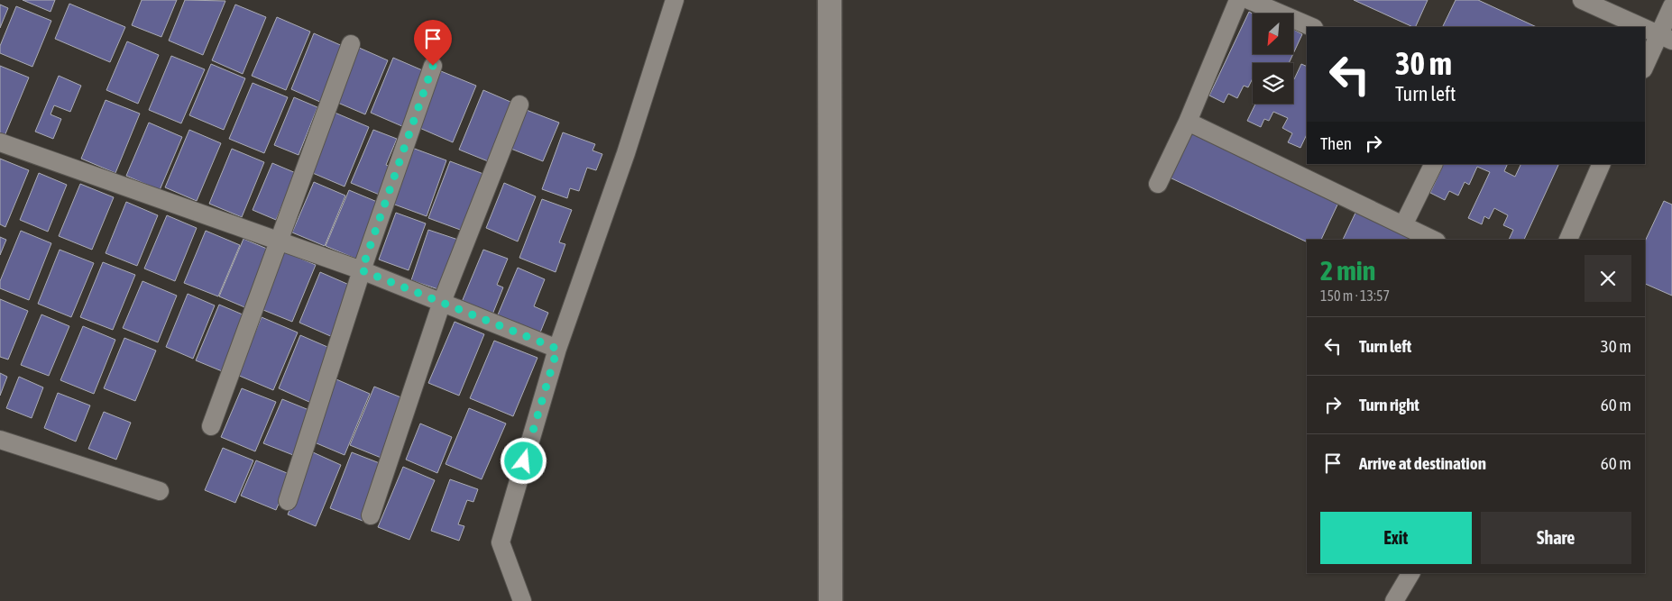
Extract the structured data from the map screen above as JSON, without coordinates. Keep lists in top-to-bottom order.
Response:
{
  "north": "bottom left",
  "page": {
    "turn": ["30 m", "Turn left"],
    "then": "Then",
    "heading": ["2 min", "150 m · 13:57"],
    "list": [
      {
        "name": "Turn left",
        "value": "30 m"
      },
      {
        "name": "Turn right",
        "value": "60 m"
      },
      {
        "name": "Arrive at destination",
        "value": "60 m"
      }
    ],
    "buttons": ["Exit", "Share"]
  }
}
